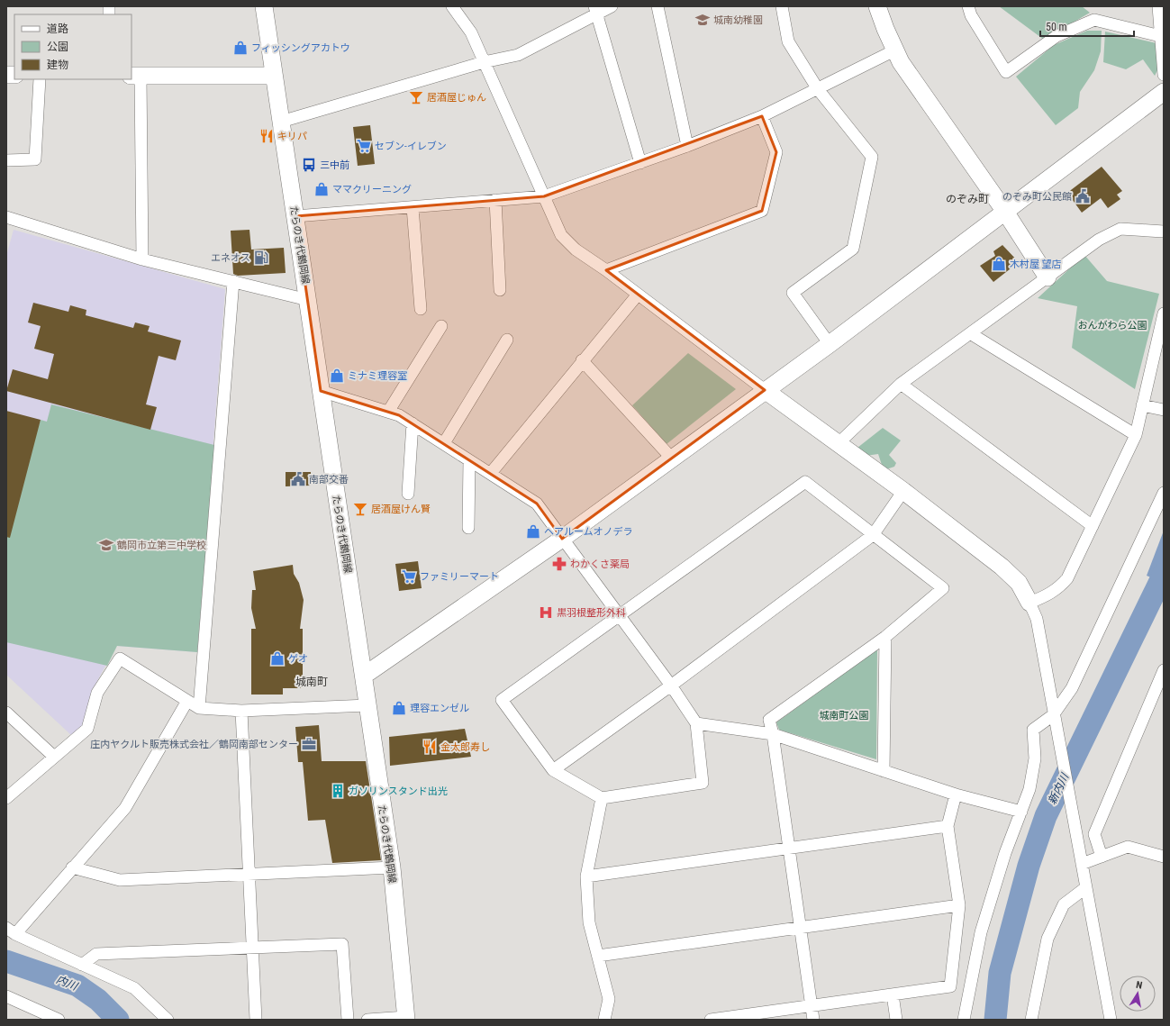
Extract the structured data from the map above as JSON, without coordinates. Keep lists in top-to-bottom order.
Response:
{
  "streets": {
    "street": ["たらのき代鶴岡線"]
  },
  "districts": ["のぞみ町", "城南町"],
  "water": ["新内川", "内川"],
  "parks": ["おんがわら公園", "城南町公園"],
  "places": {
    "school or university": ["城南幼稚園", "鶴岡市立第三中学校"],
    "shop": [
      "フィッシングアカトウ",
      "ママクリーニング",
      "木村屋 望店",
      "ミナミ理容室",
      "ヘアルームオノデラ",
      "ゲオ",
      "理容エンゼル"
    ],
    "bar": ["居酒屋じゅん", "居酒屋けん賢"],
    "restaurant": ["キリパ", "金太郎寿し"],
    "supermarket": ["セブン-イレブン", "ファミリーマート"],
    "bus stop": ["三中前"],
    "public building": ["のぞみ町公民館", "南部交番"],
    "fuel station": ["エネオス"],
    "pharmacy": ["わかくさ薬局"],
    "hospital": ["黒羽根整形外科"],
    "office": ["庄内ヤクルト販売株式会社／鶴岡南部センター"],
    "building": ["ガソリンスタンド出光"]
  },
  "legend": ["道路", "公園", "建物"],
  "scale_bar": "50 m",
  "north": "top"
}
